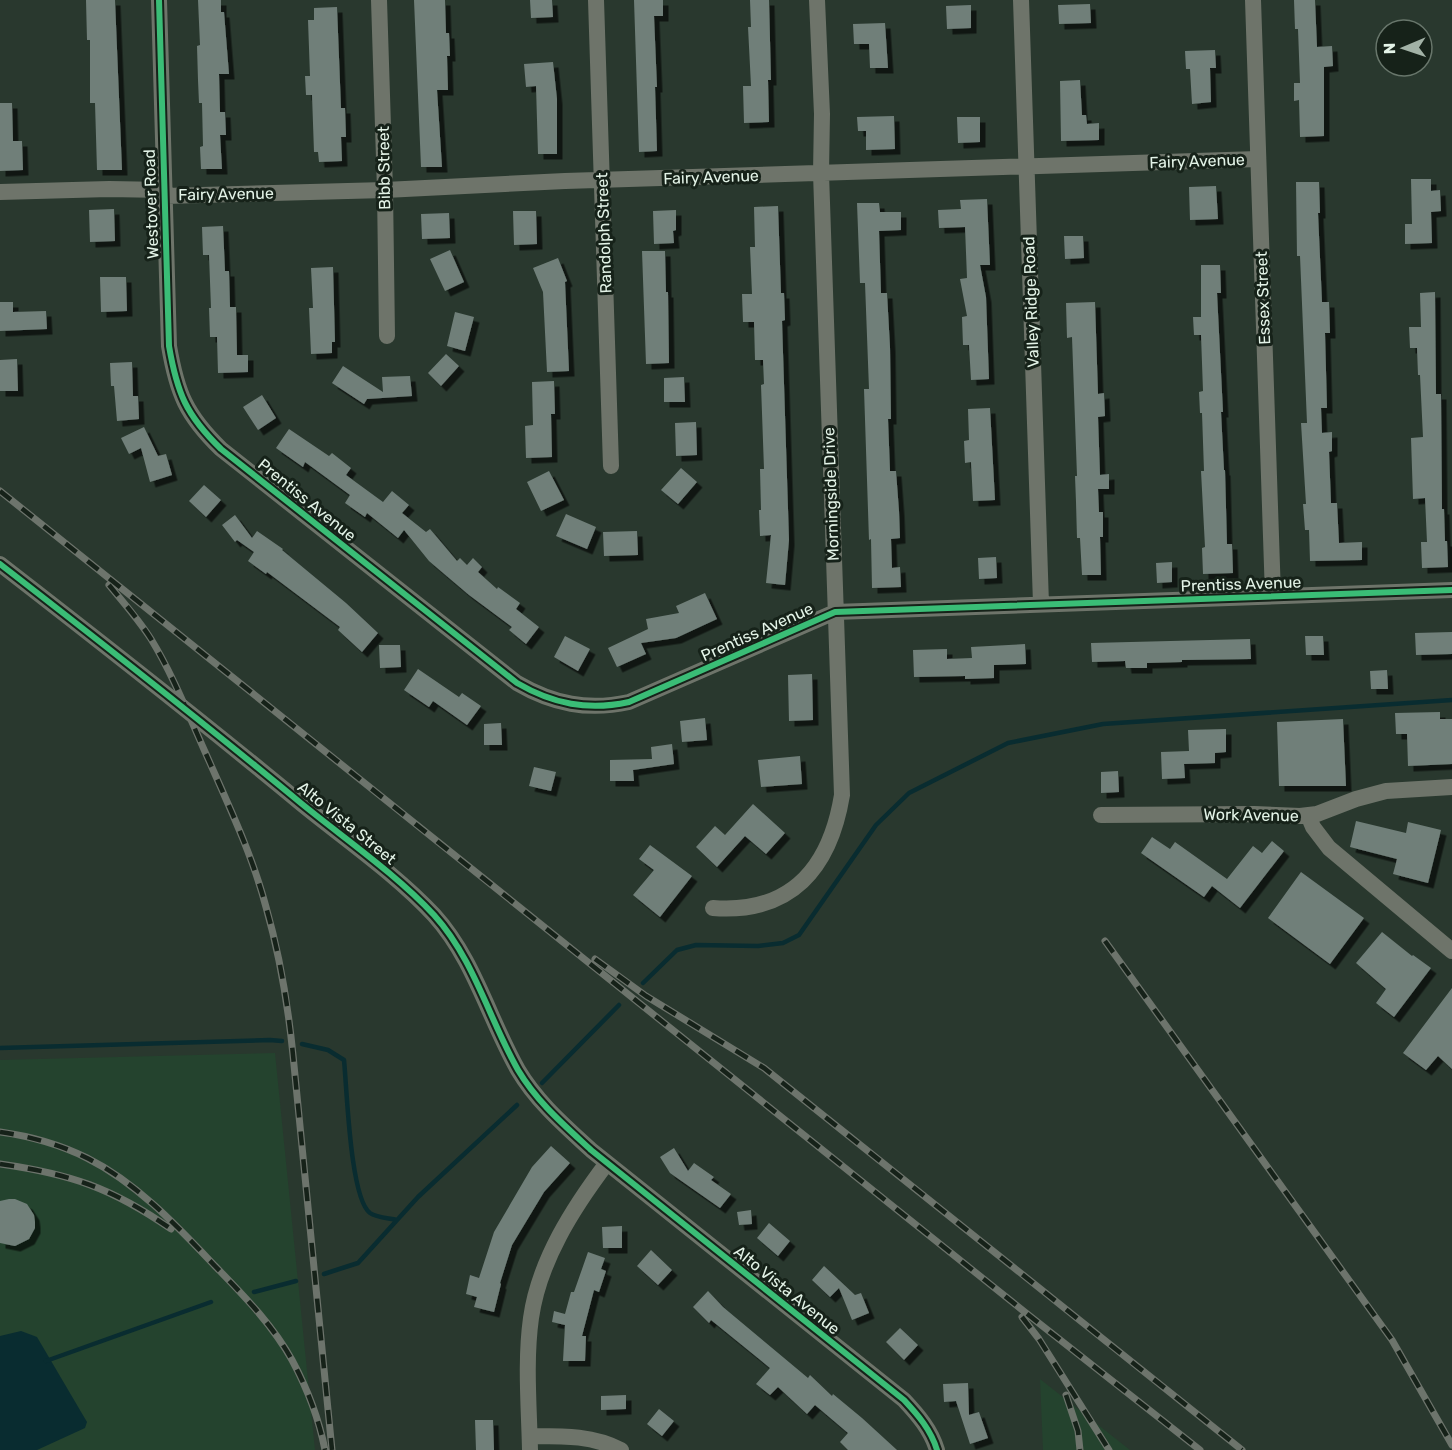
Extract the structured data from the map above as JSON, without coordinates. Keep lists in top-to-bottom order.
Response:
{
  "streets": {
    "street": [
      "Fairy Avenue",
      "Bibb Street",
      "Westover Road",
      "Randolph Street",
      "Essex Street",
      "Valley Ridge Road",
      "Morningside Drive",
      "Prentiss Avenue",
      "Work Avenue",
      "Alto Vista Street",
      "Alto Vista Avenue"
    ]
  },
  "crossings": [
    ["Fairy Avenue", "Bibb Street"],
    ["Fairy Avenue", "Westover Road"],
    ["Fairy Avenue", "Randolph Street"],
    ["Fairy Avenue", "Essex Street"],
    ["Fairy Avenue", "Valley Ridge Road"],
    ["Fairy Avenue", "Morningside Drive"],
    ["Westover Road", "Prentiss Avenue"],
    ["Essex Street", "Prentiss Avenue"],
    ["Valley Ridge Road", "Prentiss Avenue"],
    ["Morningside Drive", "Prentiss Avenue"],
    ["Alto Vista Street", "Alto Vista Avenue"]
  ],
  "north": "left"
}
